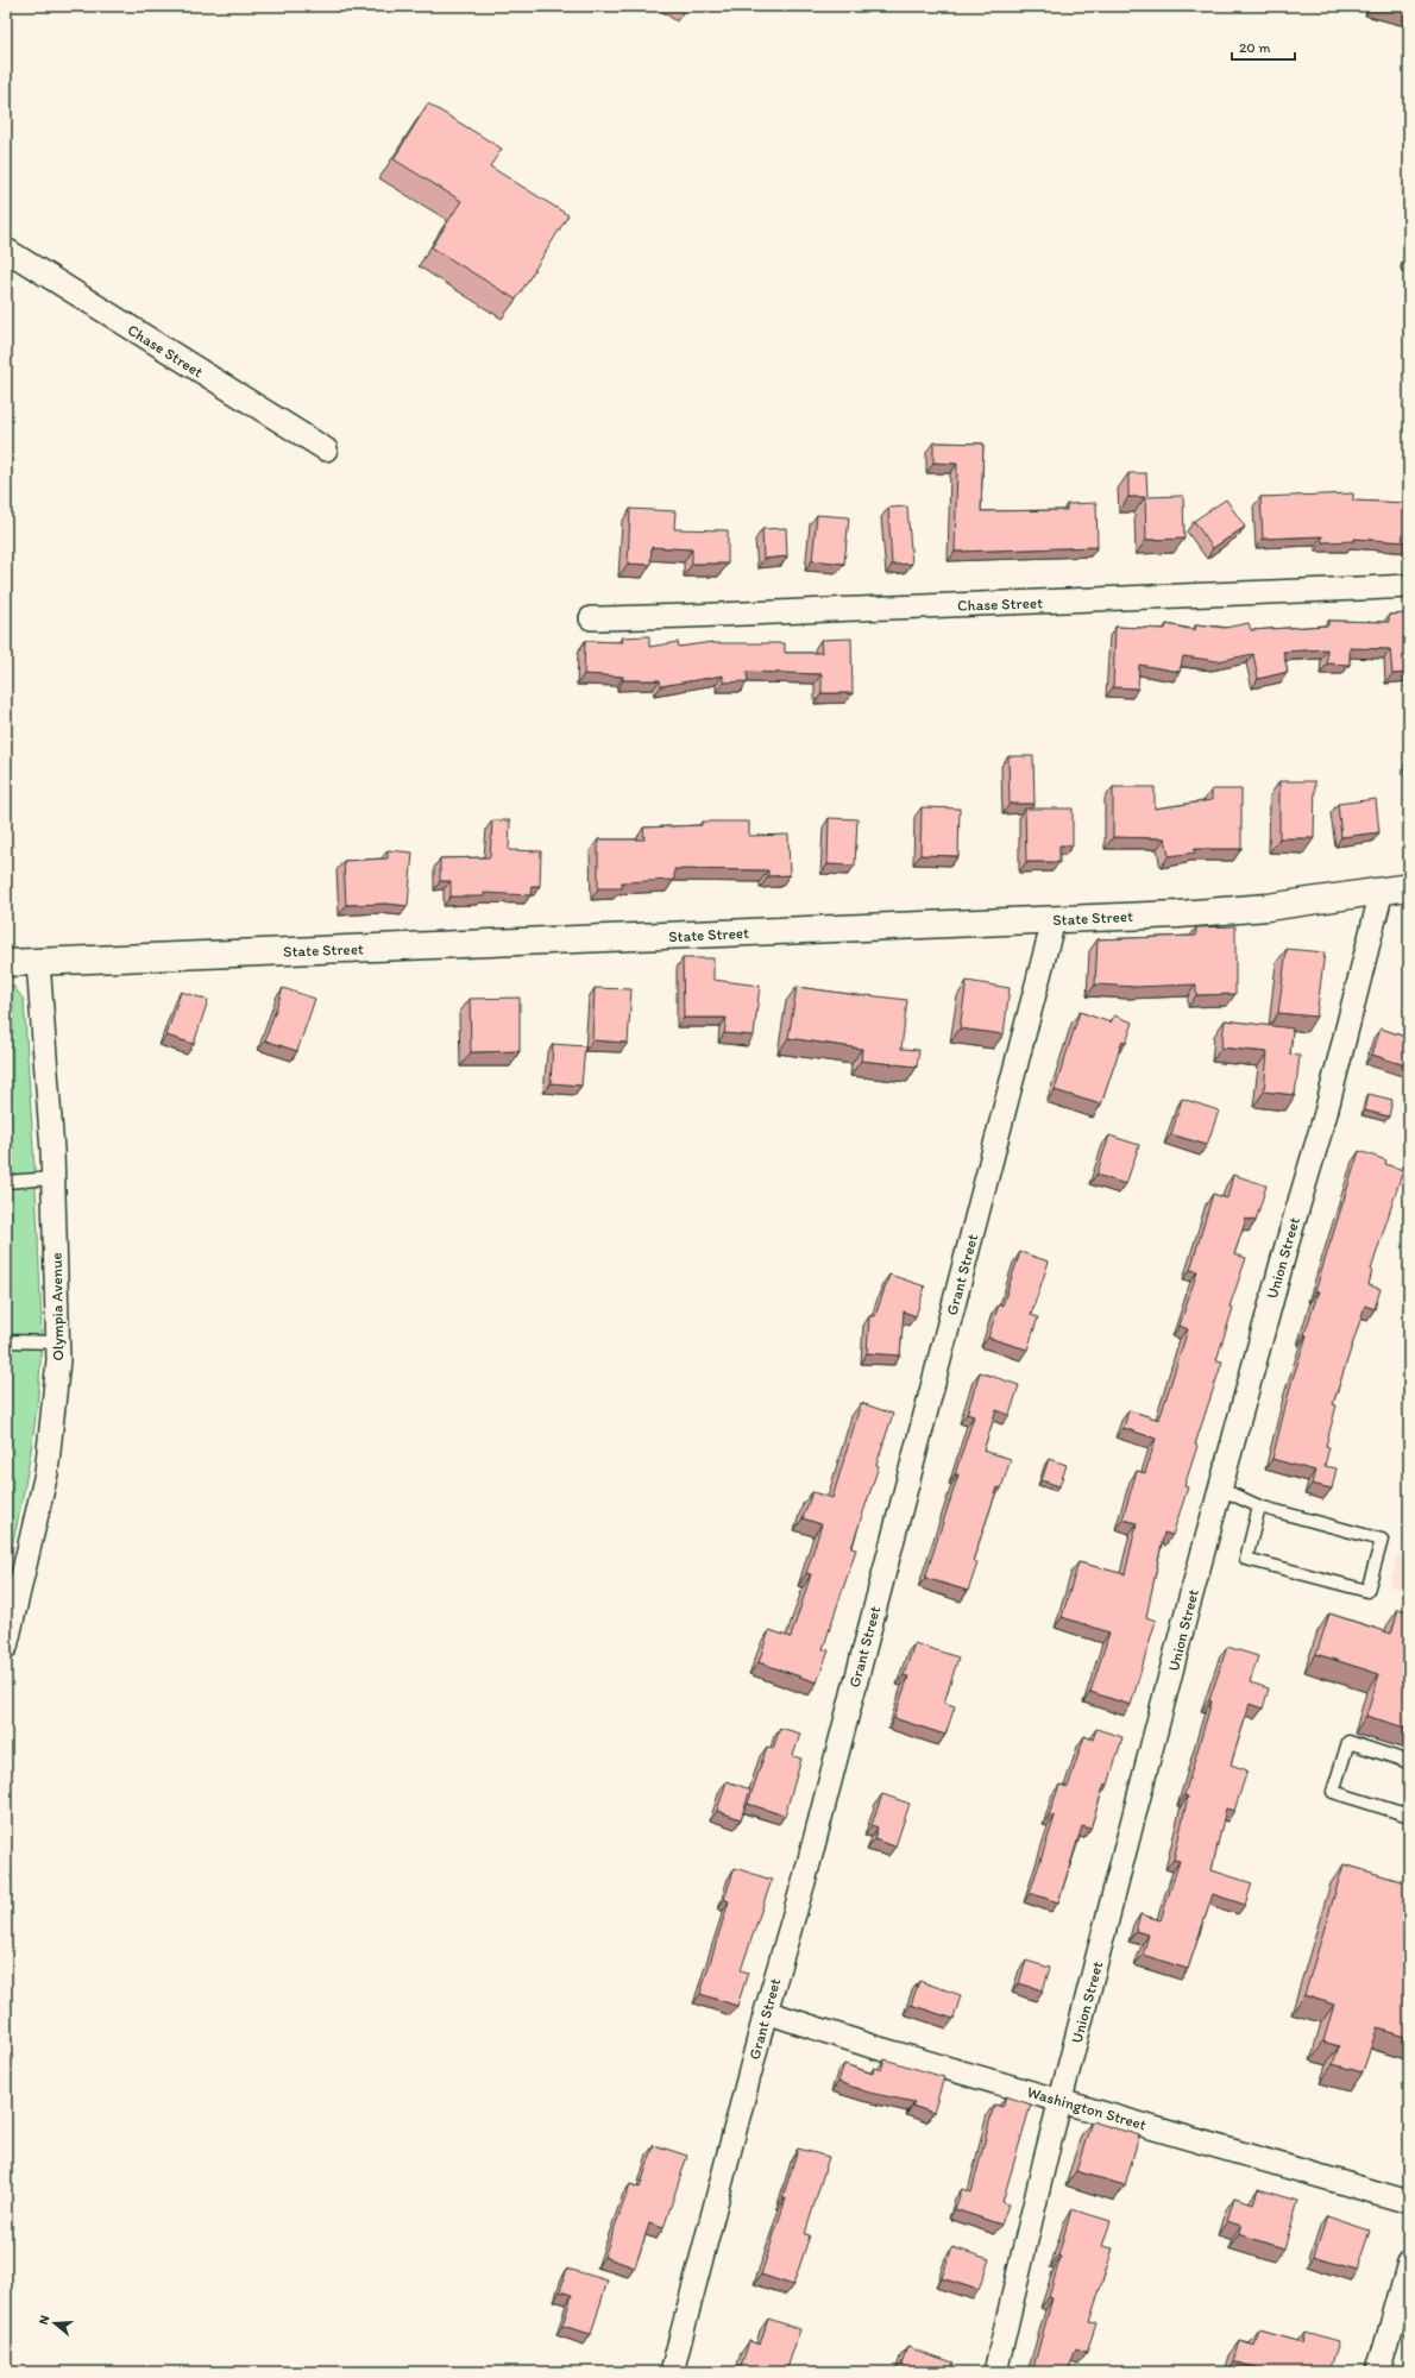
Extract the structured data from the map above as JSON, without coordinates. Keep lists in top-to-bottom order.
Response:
{
  "streets": {
    "main road": ["State Street"],
    "street": [
      "Chase Street",
      "Union Street",
      "Grant Street",
      "Olympia Avenue",
      "Washington Street"
    ]
  },
  "crossings": [
    ["State Street", "Union Street"],
    ["State Street", "Grant Street"],
    ["State Street", "Olympia Avenue"],
    ["Union Street", "Washington Street"],
    ["Grant Street", "Washington Street"]
  ],
  "scale_bar": "20 m",
  "north": "left"
}
